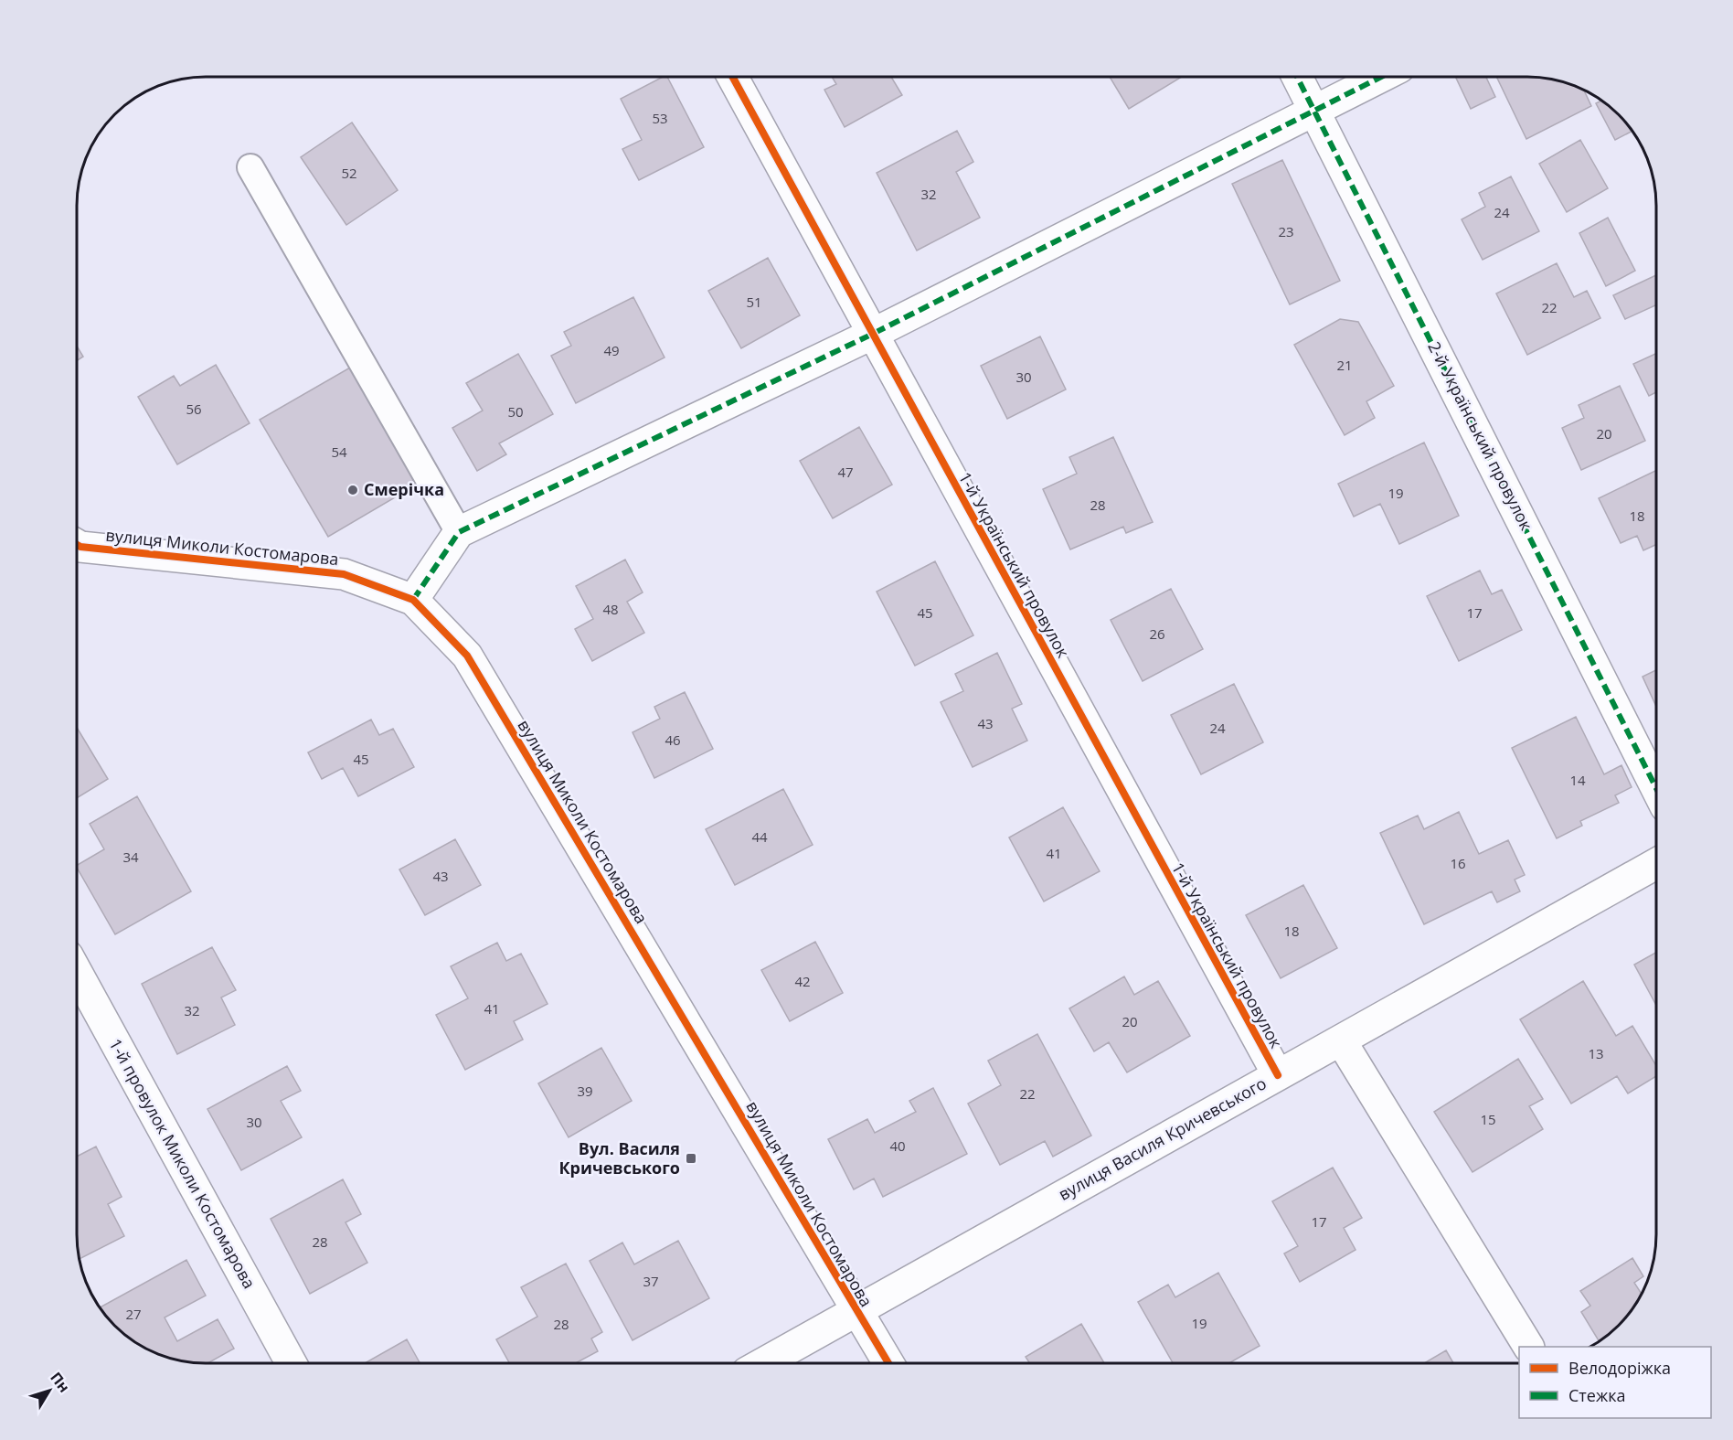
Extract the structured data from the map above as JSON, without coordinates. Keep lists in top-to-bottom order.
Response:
{
  "streets": {
    "street": [
      "2-й Український провулок",
      "вулиця Миколи Костомарова",
      "1-й Український провулок",
      "вулиця Василя Кричевського",
      "1-й провулок Миколи Костомарова"
    ]
  },
  "crossings": [
    ["вулиця Миколи Костомарова", "вулиця Василя Кричевського"],
    ["1-й Український провулок", "вулиця Василя Кричевського"]
  ],
  "places": {
    "other": ["Смерічка"],
    "transit": ["Вул. Василя Кричевського"]
  },
  "house_numbers": [
    "53",
    "52",
    "32",
    "24",
    "23",
    "51",
    "22",
    "49",
    "21",
    "30",
    "56",
    "50",
    "20",
    "54",
    "47",
    "19",
    "28",
    "18",
    "48",
    "45",
    "17",
    "26",
    "43",
    "24",
    "46",
    "45",
    "14",
    "44",
    "41",
    "34",
    "16",
    "43",
    "18",
    "42",
    "41",
    "32",
    "20",
    "13",
    "39",
    "22",
    "15",
    "30",
    "40",
    "17",
    "28",
    "37",
    "27",
    "19",
    "28"
  ],
  "legend": ["Велодоріжка", "Стежка"],
  "north": "top right"
}
